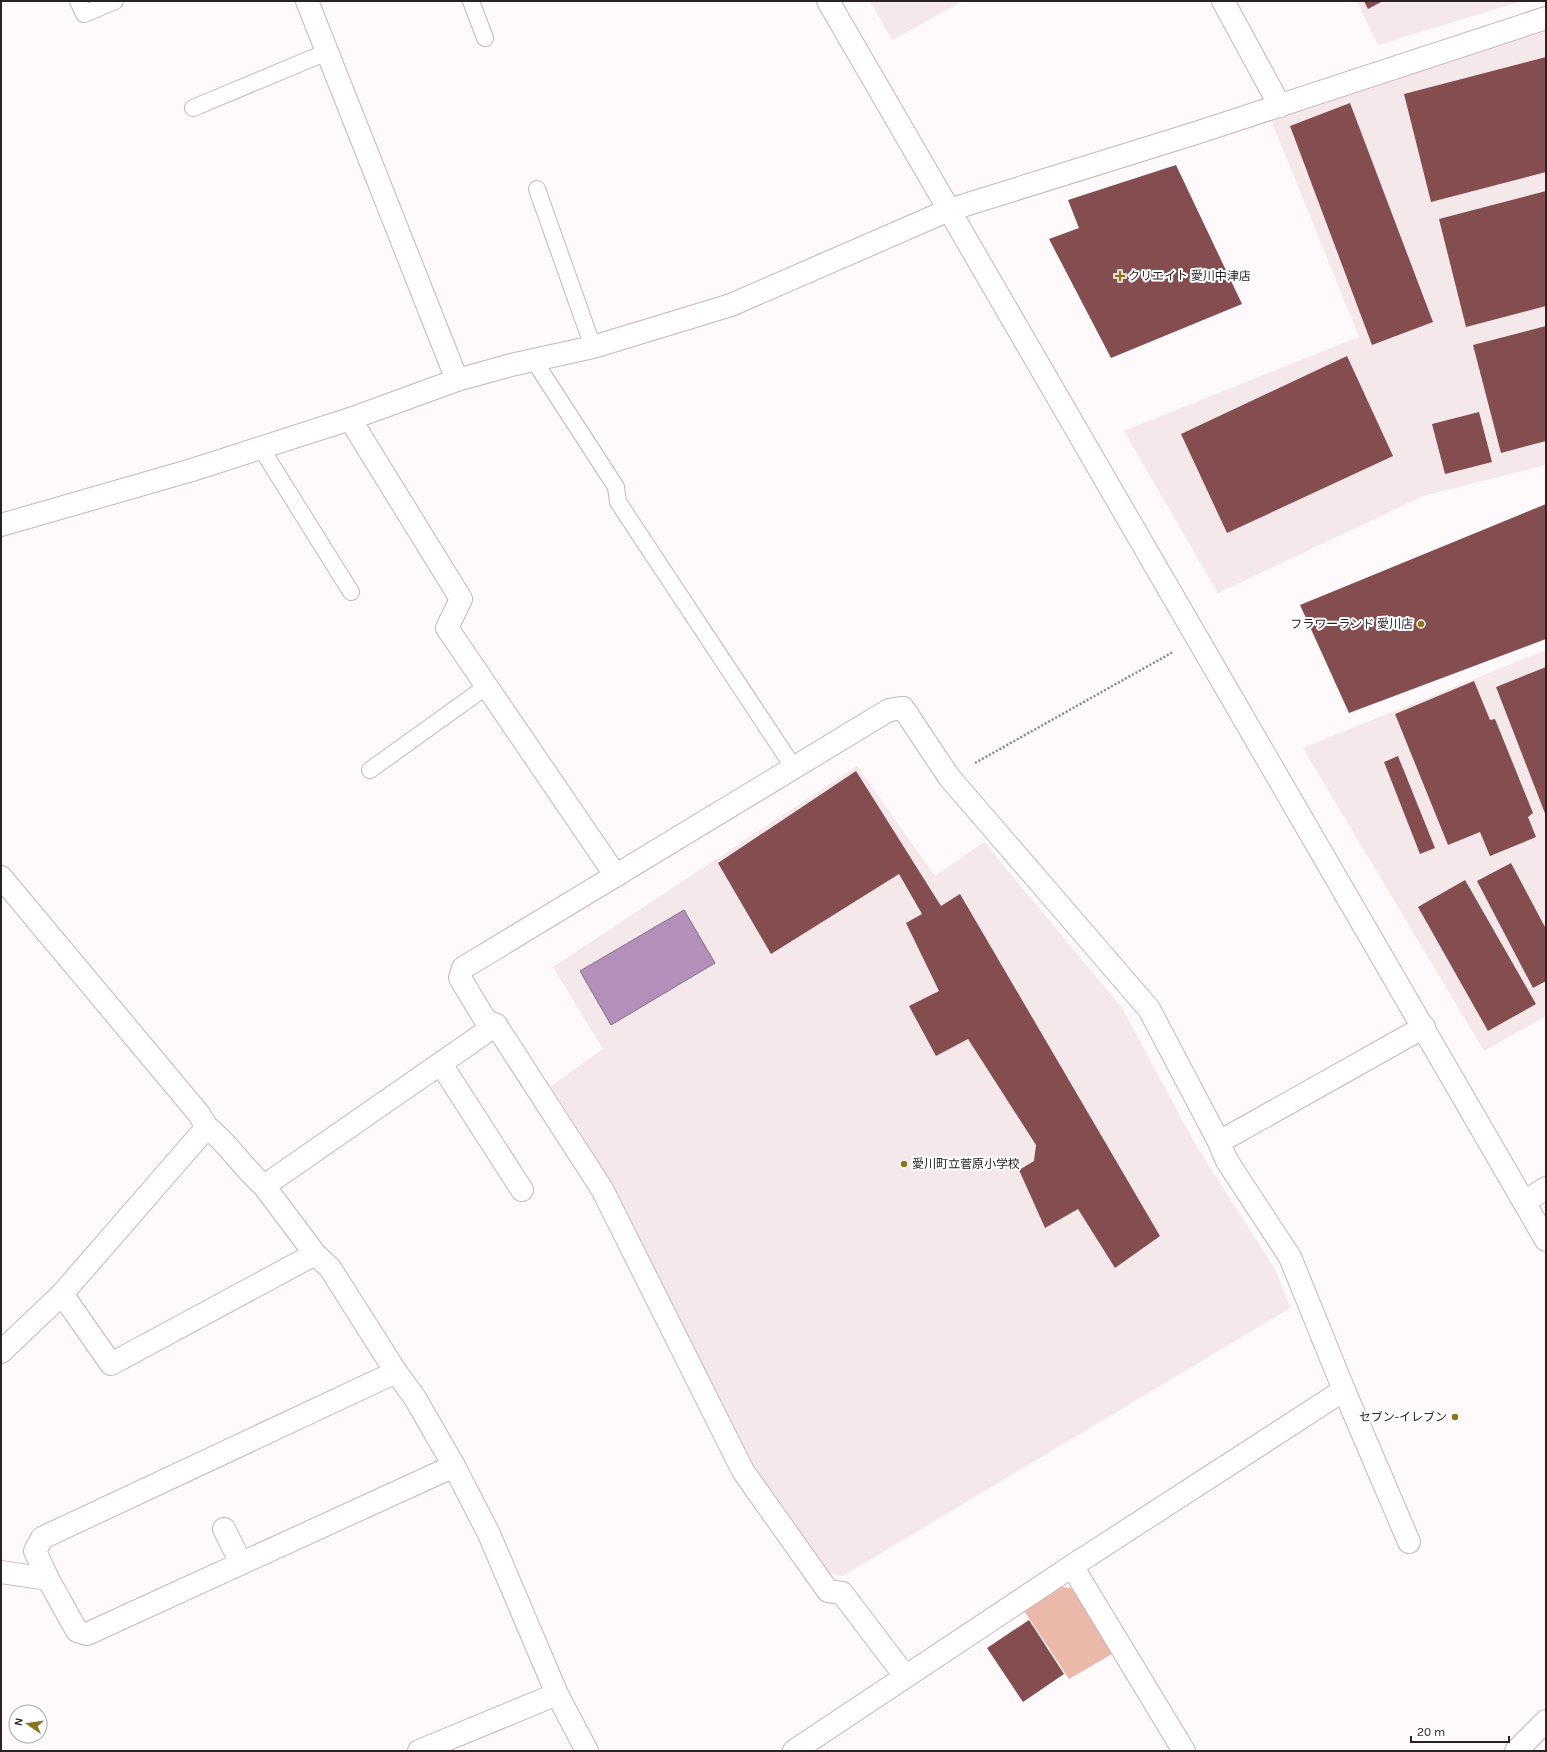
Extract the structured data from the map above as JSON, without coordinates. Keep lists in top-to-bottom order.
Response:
{
  "places": {
    "health": ["クリエイト 愛川中津店"],
    "other": ["フラワーランド 愛川店", "愛川町立菅原小学校", "セブン-イレブン"]
  },
  "scale_bar": "20 m",
  "north": "left"
}
